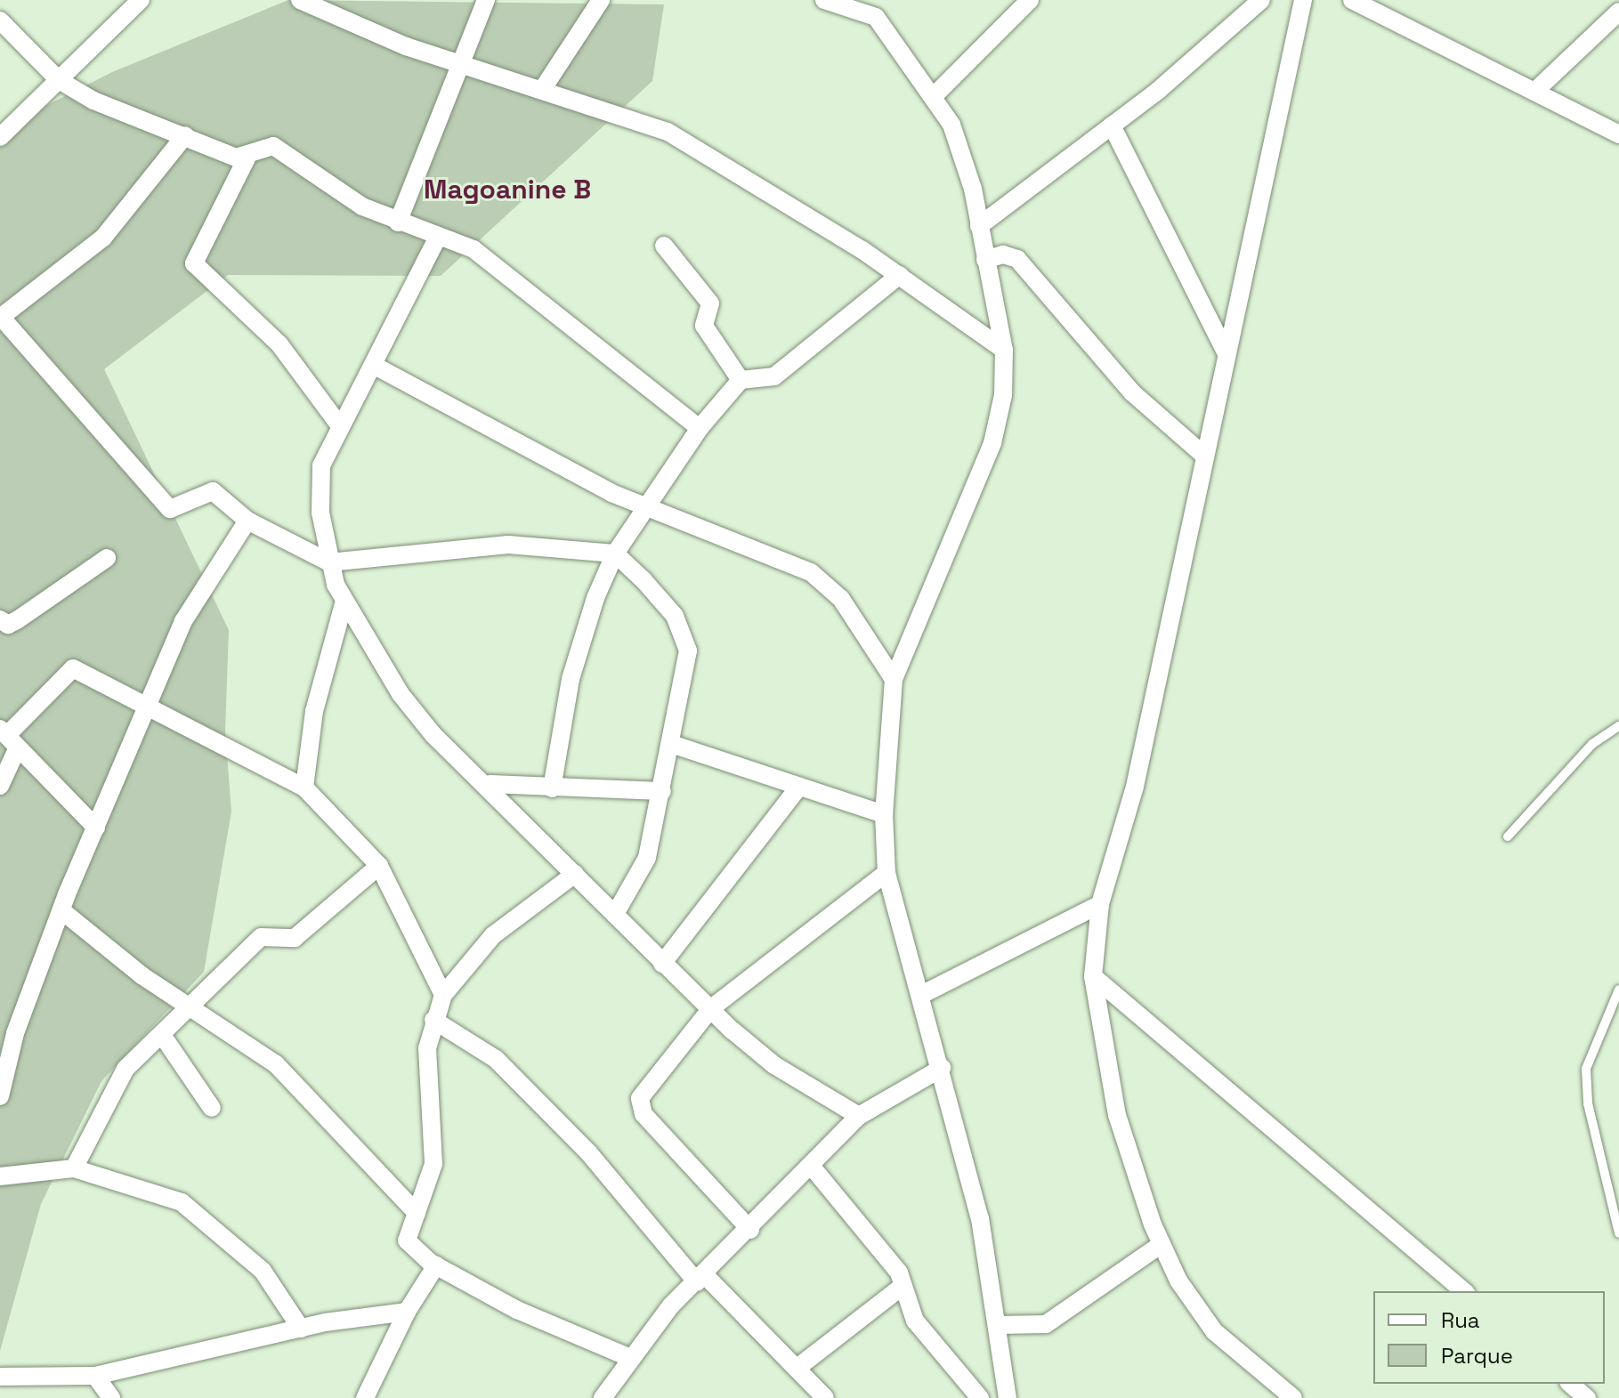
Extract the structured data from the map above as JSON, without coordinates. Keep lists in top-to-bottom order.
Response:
{
  "districts": ["Magoanine B"],
  "legend": ["Rua", "Parque"]
}
